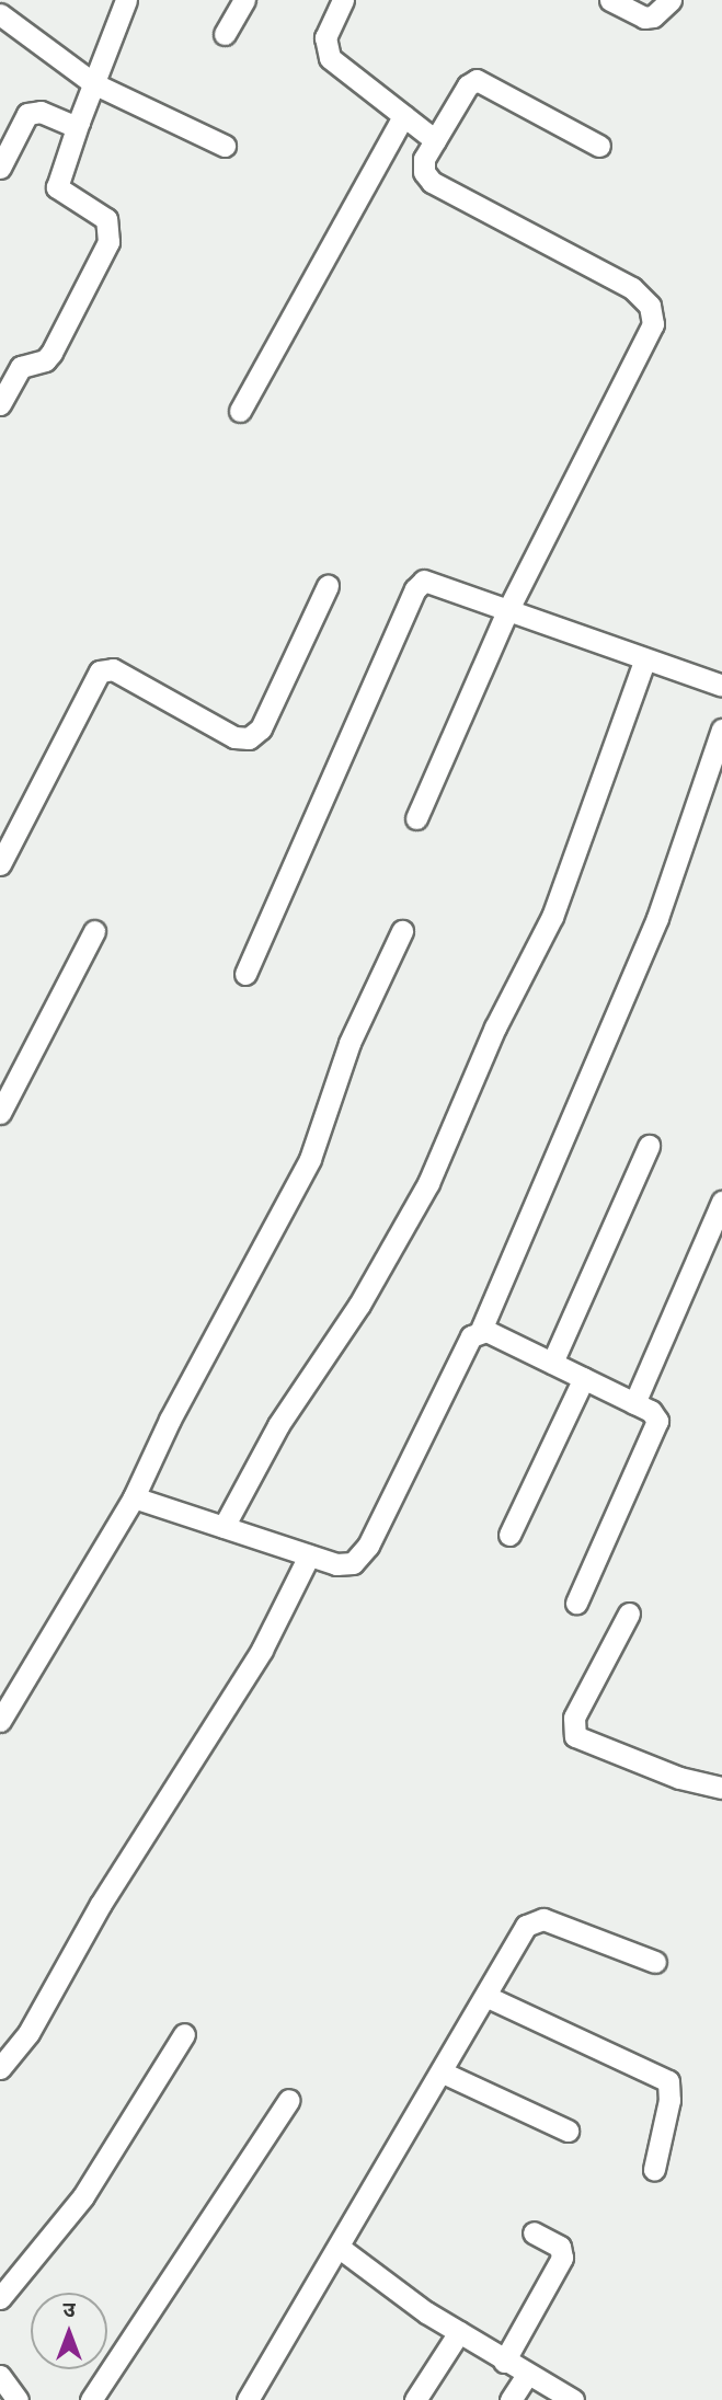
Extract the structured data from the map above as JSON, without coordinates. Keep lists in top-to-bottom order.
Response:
{
  "north": "top"
}
